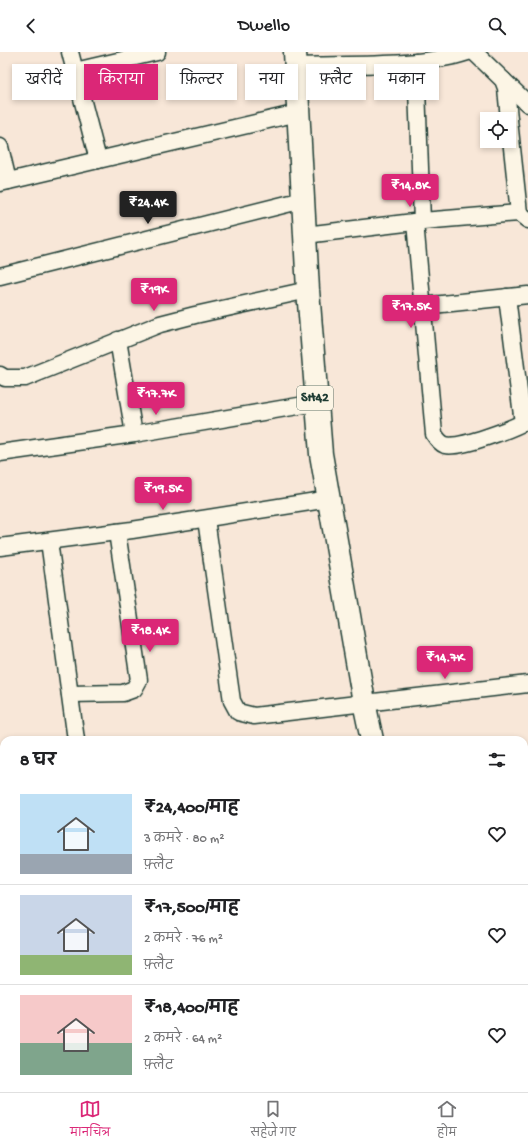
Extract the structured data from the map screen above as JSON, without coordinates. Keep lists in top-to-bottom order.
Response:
{
  "streets": {
    "main road": ["SH42"]
  },
  "page": {
    "header": "Dwello",
    "chip": [
      "खरीदें",
      "किराया",
      "फ़िल्टर",
      "नया",
      "फ़्लैट",
      "मकान"
    ],
    "price": [
      "₹14.8K",
      "₹24.4K",
      "₹19K",
      "₹17.5K",
      "₹17.7K",
      "₹19.5K",
      "₹18.4K",
      "₹14.7K"
    ],
    "heading": "8 घर",
    "list": [
      {
        "name": "₹24,400/माह",
        "note": "3 कमरे · 80 m² · फ़्लैट"
      },
      {
        "name": "₹17,500/माह",
        "note": "2 कमरे · 76 m² · फ़्लैट"
      },
      {
        "name": "₹18,400/माह",
        "note": "2 कमरे · 64 m² · फ़्लैट"
      }
    ],
    "tabs": ["मानचित्र", "सहेजे गए", "होम"]
  }
}
